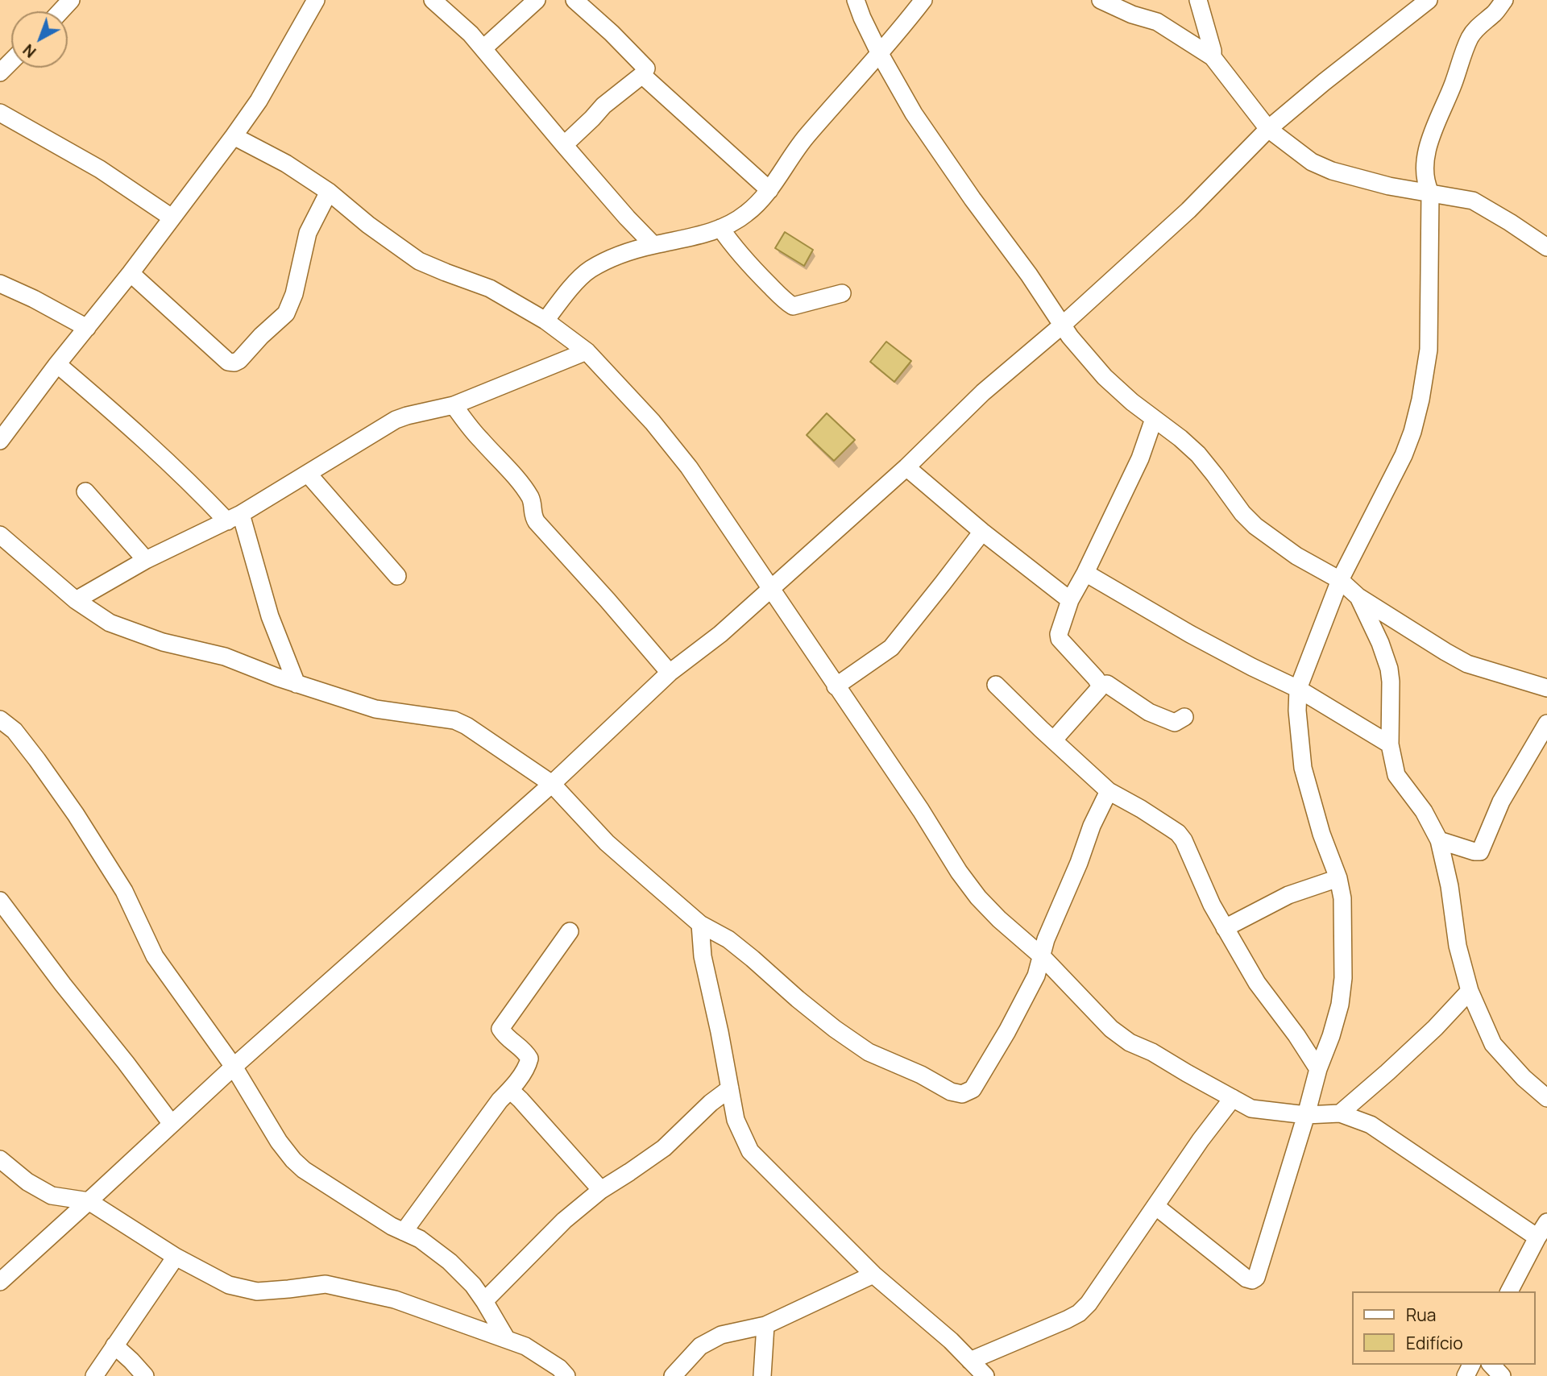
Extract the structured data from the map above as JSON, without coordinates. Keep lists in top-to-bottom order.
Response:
{
  "legend": ["Rua", "Edifício"],
  "north": "bottom left"
}
